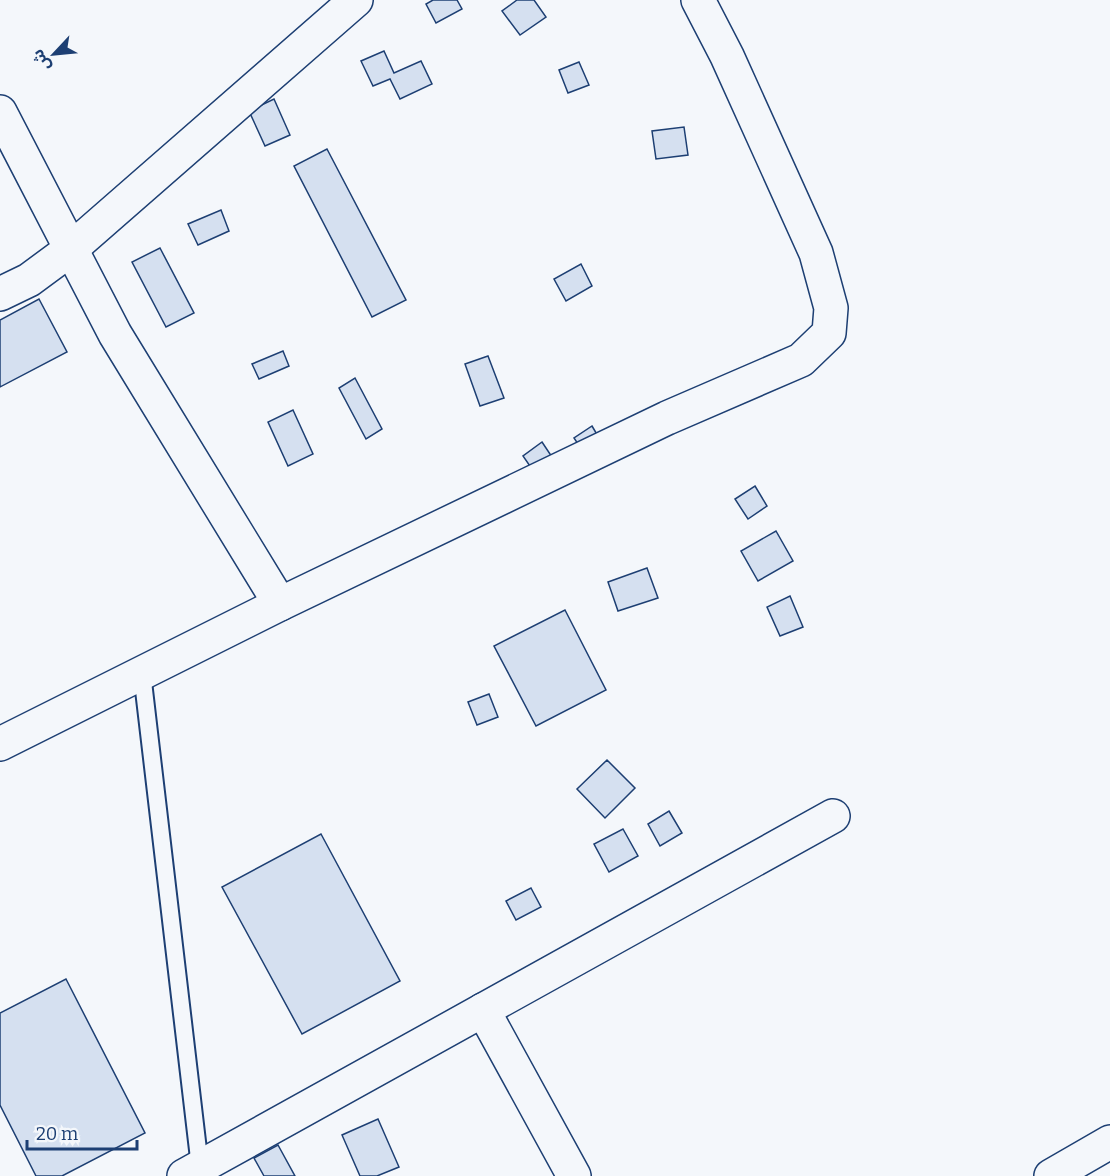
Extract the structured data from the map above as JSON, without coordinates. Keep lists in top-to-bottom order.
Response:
{
  "scale_bar": "20 m",
  "north": "bottom left"
}
